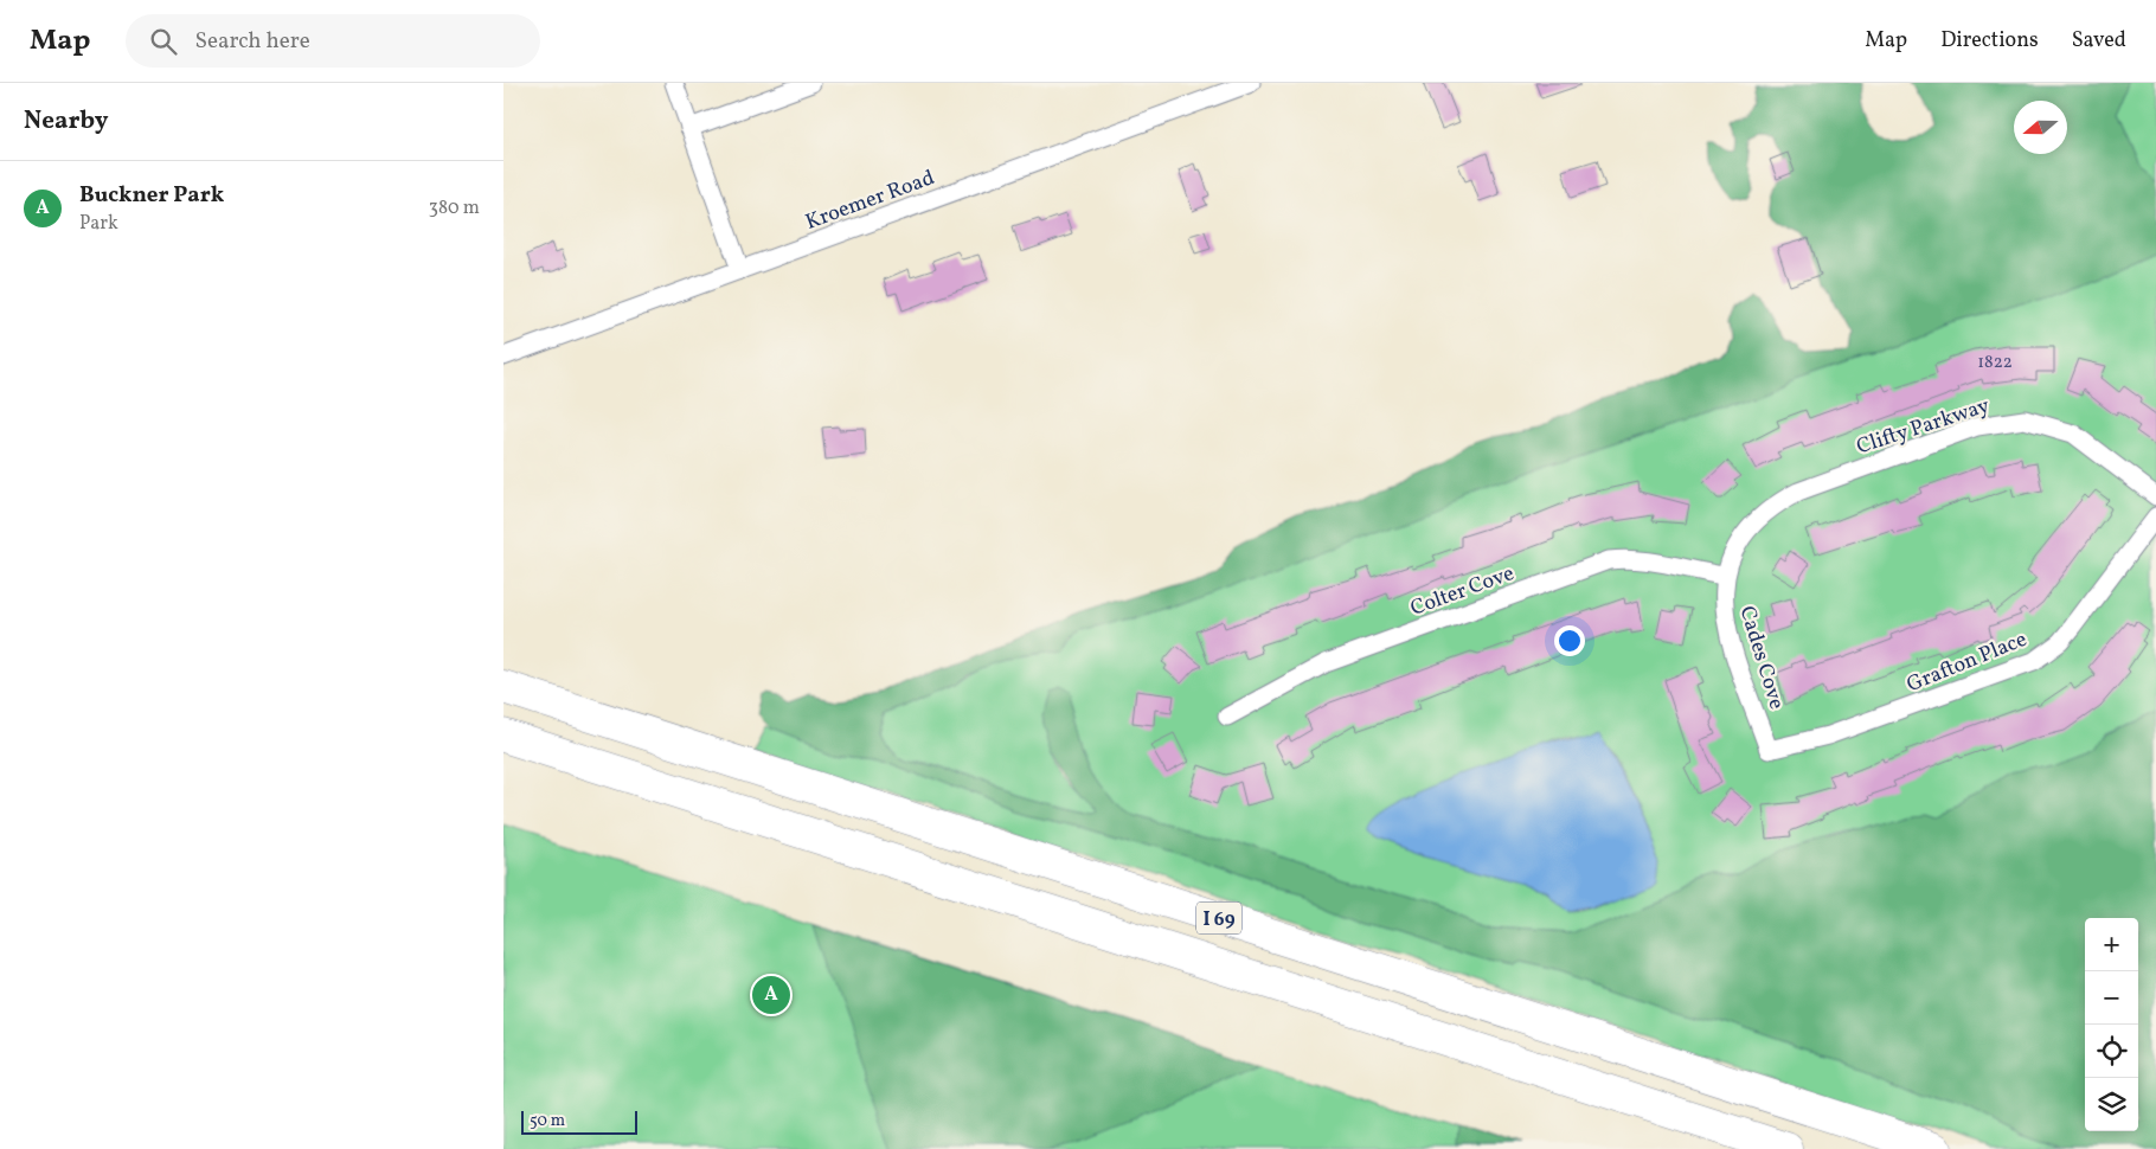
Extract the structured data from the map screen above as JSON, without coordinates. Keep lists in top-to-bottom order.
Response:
{
  "streets": {
    "highway": ["I 69"],
    "street": [
      "Kroemer Road",
      "Clifty Parkway",
      "Colter Cove",
      "Cades Cove",
      "Grafton Place"
    ]
  },
  "crossings": [
    ["Clifty Parkway", "Colter Cove"],
    ["Clifty Parkway", "Cades Cove"],
    ["Colter Cove", "Cades Cove"],
    ["Cades Cove", "Grafton Place"]
  ],
  "house_numbers": ["1822"],
  "scale_bar": "50 m",
  "north": "left",
  "page": {
    "header": "Map",
    "search": "Search here",
    "nav": ["Map", "Directions", "Saved"],
    "heading": "Nearby",
    "list": [
      {
        "mark": "A",
        "name": "Buckner Park",
        "note": "Park",
        "value": "380 m"
      }
    ],
    "map_buttons": ["+", "−"],
    "pins": "A",
    "scale": "50 m"
  }
}
